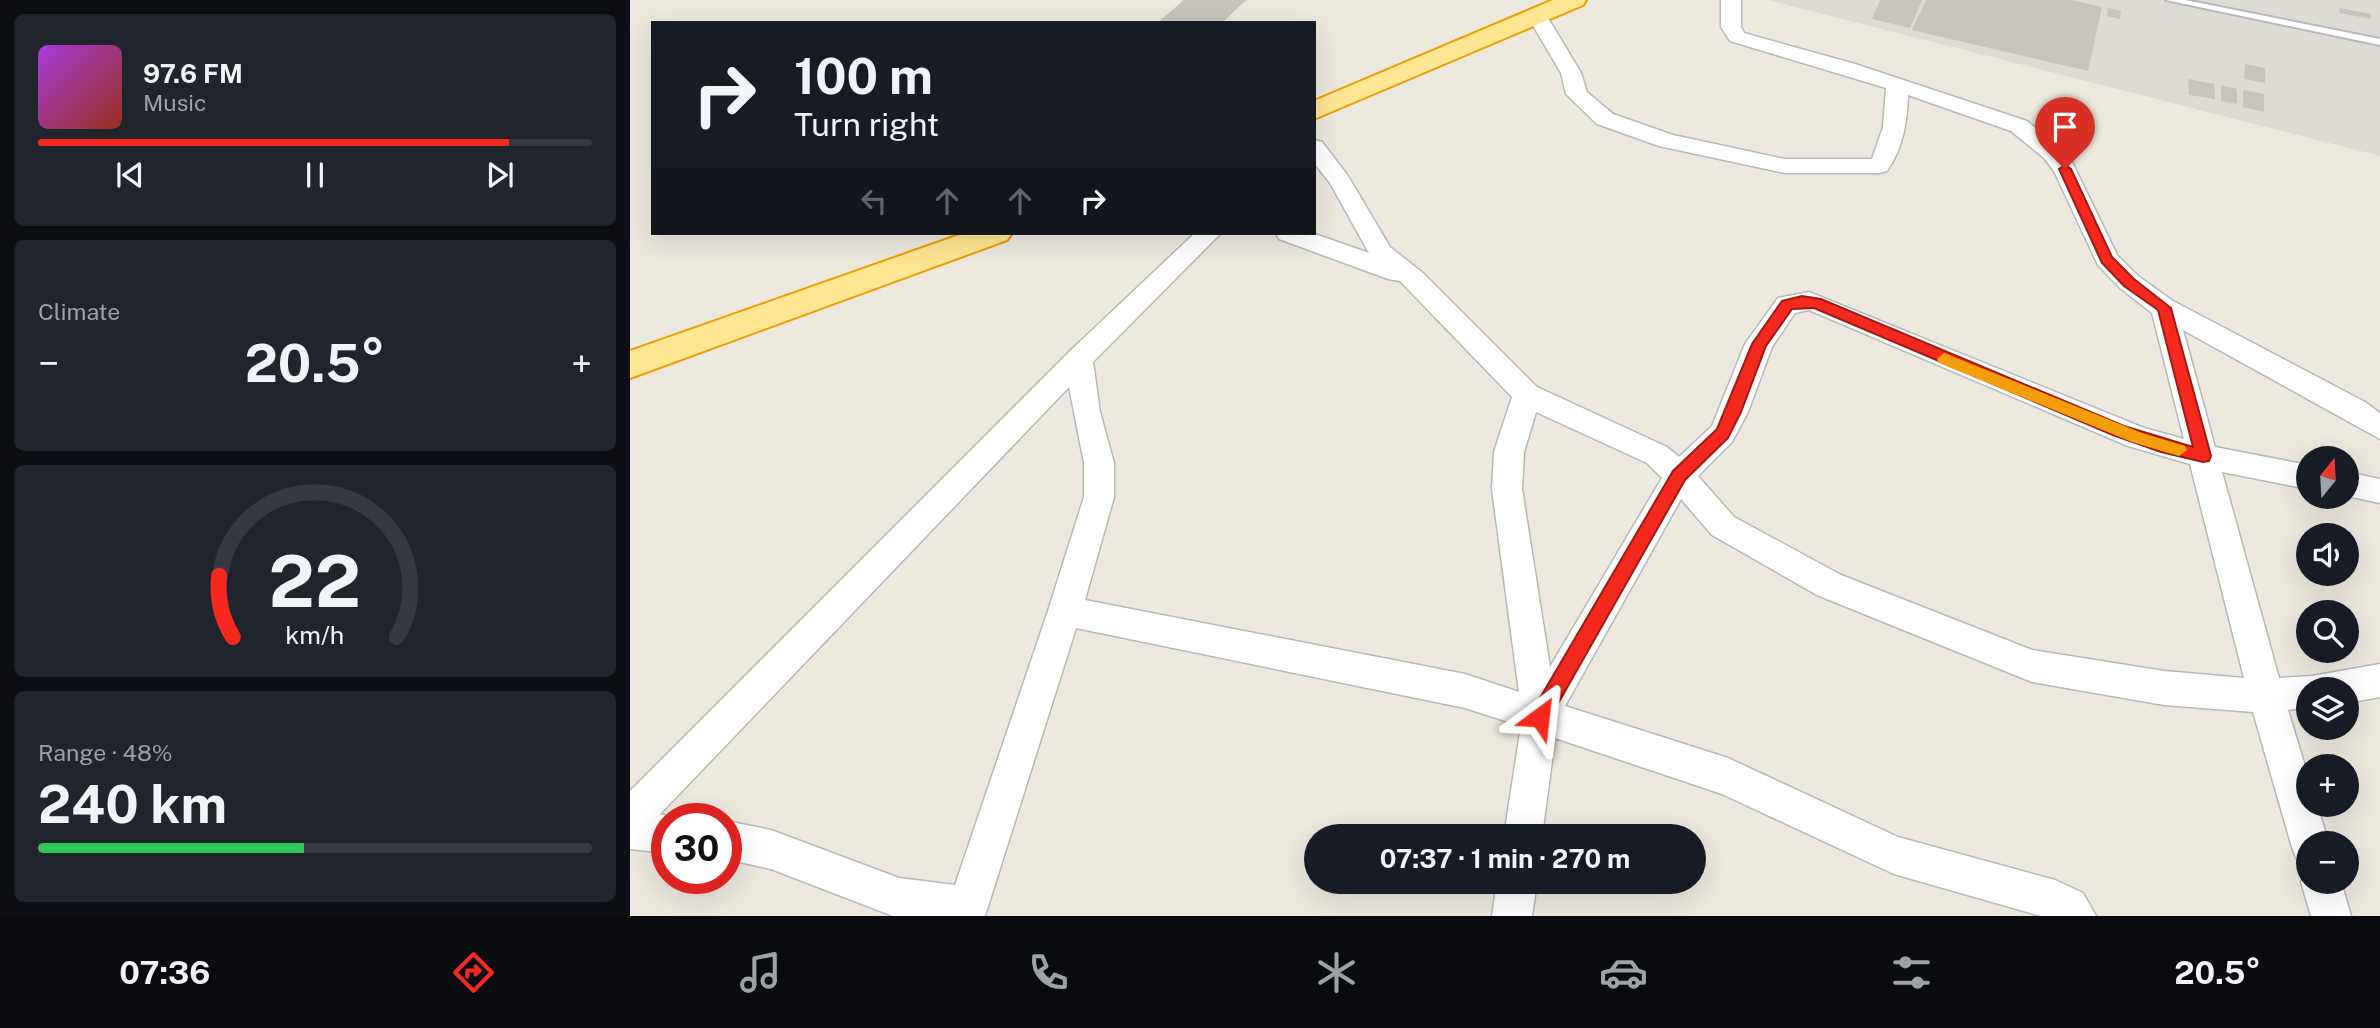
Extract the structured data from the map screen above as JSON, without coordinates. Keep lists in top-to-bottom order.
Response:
{
  "north": "top",
  "page": {
    "turn": ["100 m", "Turn right"],
    "song": ["97.6 FM", "Music"],
    "tile": [
      "Climate",
      ["Range · 48%", "240 km"]
    ],
    "heat": ["−", "20.5°", "+"],
    "map_buttons": ["+", "−"],
    "limit": "30",
    "trip": "07:37 · 1 min · 270 m",
    "tabs": ["07:36", "20.5°"],
    "gauge": ["22", "km/h"]
  }
}
